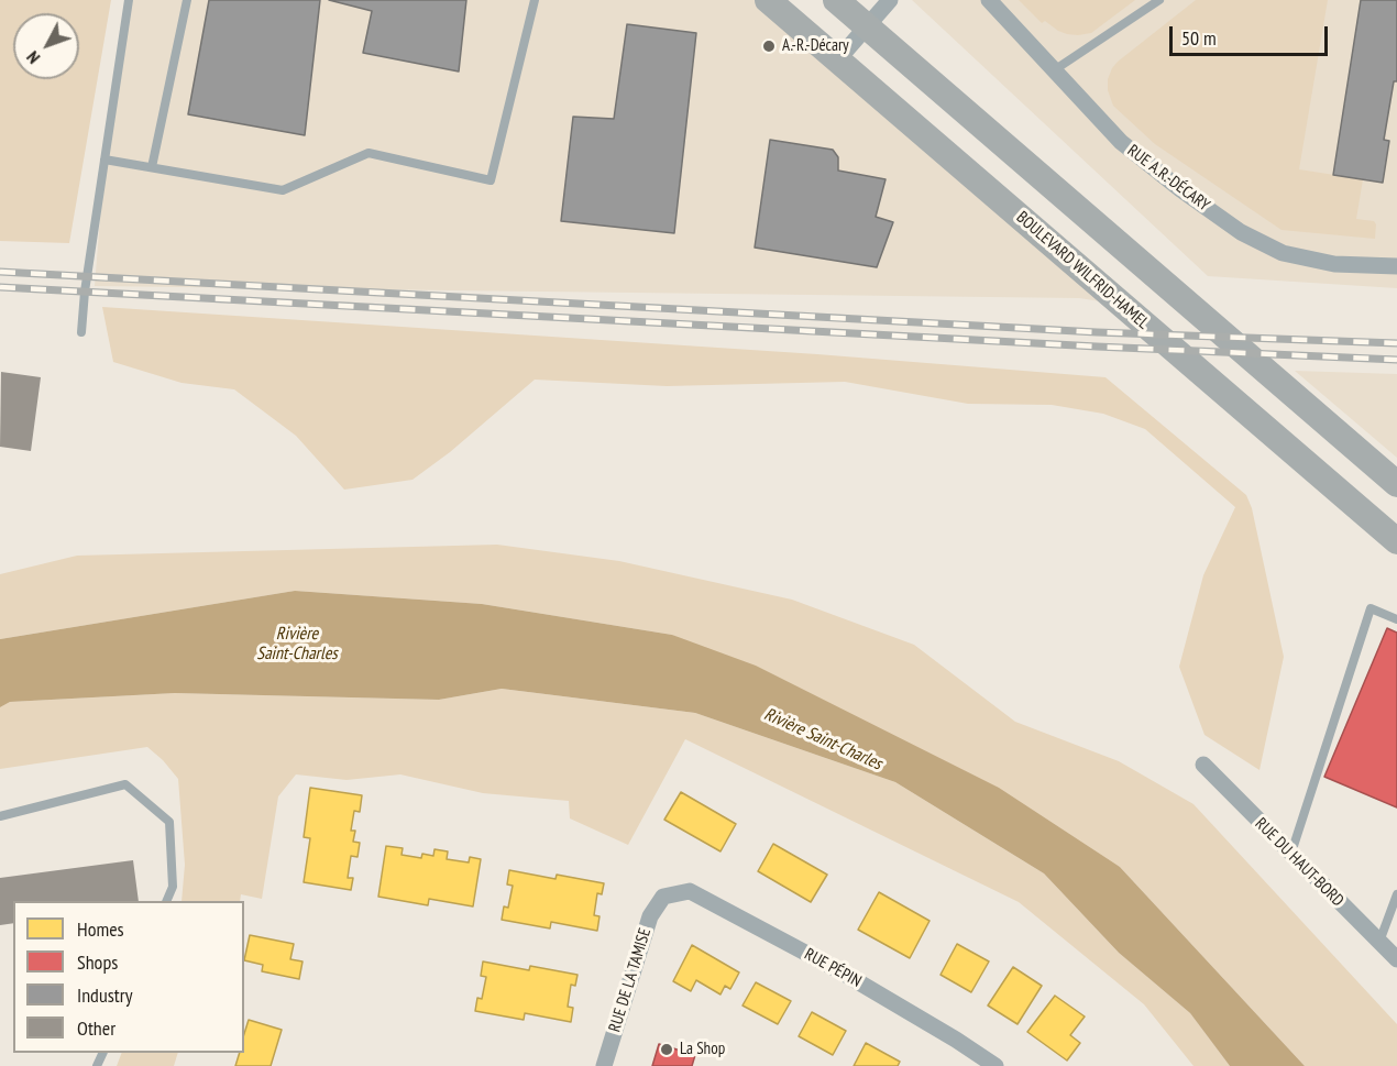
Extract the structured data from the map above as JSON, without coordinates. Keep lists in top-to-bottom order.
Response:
{
  "streets": {
    "main road": ["BOULEVARD WILFRID-HAMEL"],
    "street": [
      "RUE A.R.-DÉCARY",
      "RUE DU HAUT-BORD",
      "RUE PÉPIN",
      "RUE DE LA TAMISE"
    ]
  },
  "crossings": [
    ["RUE PÉPIN", "RUE DE LA TAMISE"]
  ],
  "water": ["Rivière Saint-Charles"],
  "places": ["A.-R.-Décary", "La Shop"],
  "legend": [
    "Homes",
    "Shops",
    "Industry",
    "Other"
  ],
  "scale_bar": "50 m",
  "north": "bottom left"
}
